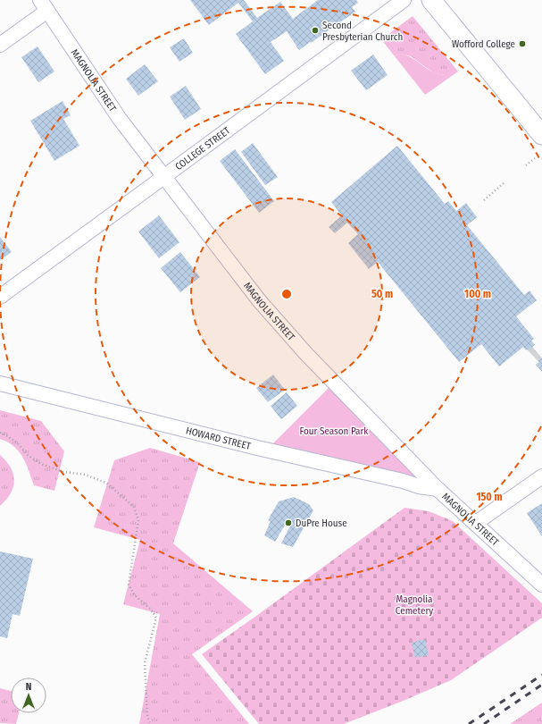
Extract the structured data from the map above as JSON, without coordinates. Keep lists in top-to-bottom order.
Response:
{
  "streets": {
    "street": ["MAGNOLIA STREET", "COLLEGE STREET", "HOWARD STREET"]
  },
  "crossings": [
    ["MAGNOLIA STREET", "COLLEGE STREET"],
    ["MAGNOLIA STREET", "HOWARD STREET"]
  ],
  "parks": ["Four Season Park", "Magnolia Cemetery"],
  "places": ["Second Presbyterian Church", "Wofford College", "DuPre House"],
  "north": "top",
  "rings": ["50 m", "100 m", "150 m"]
}
